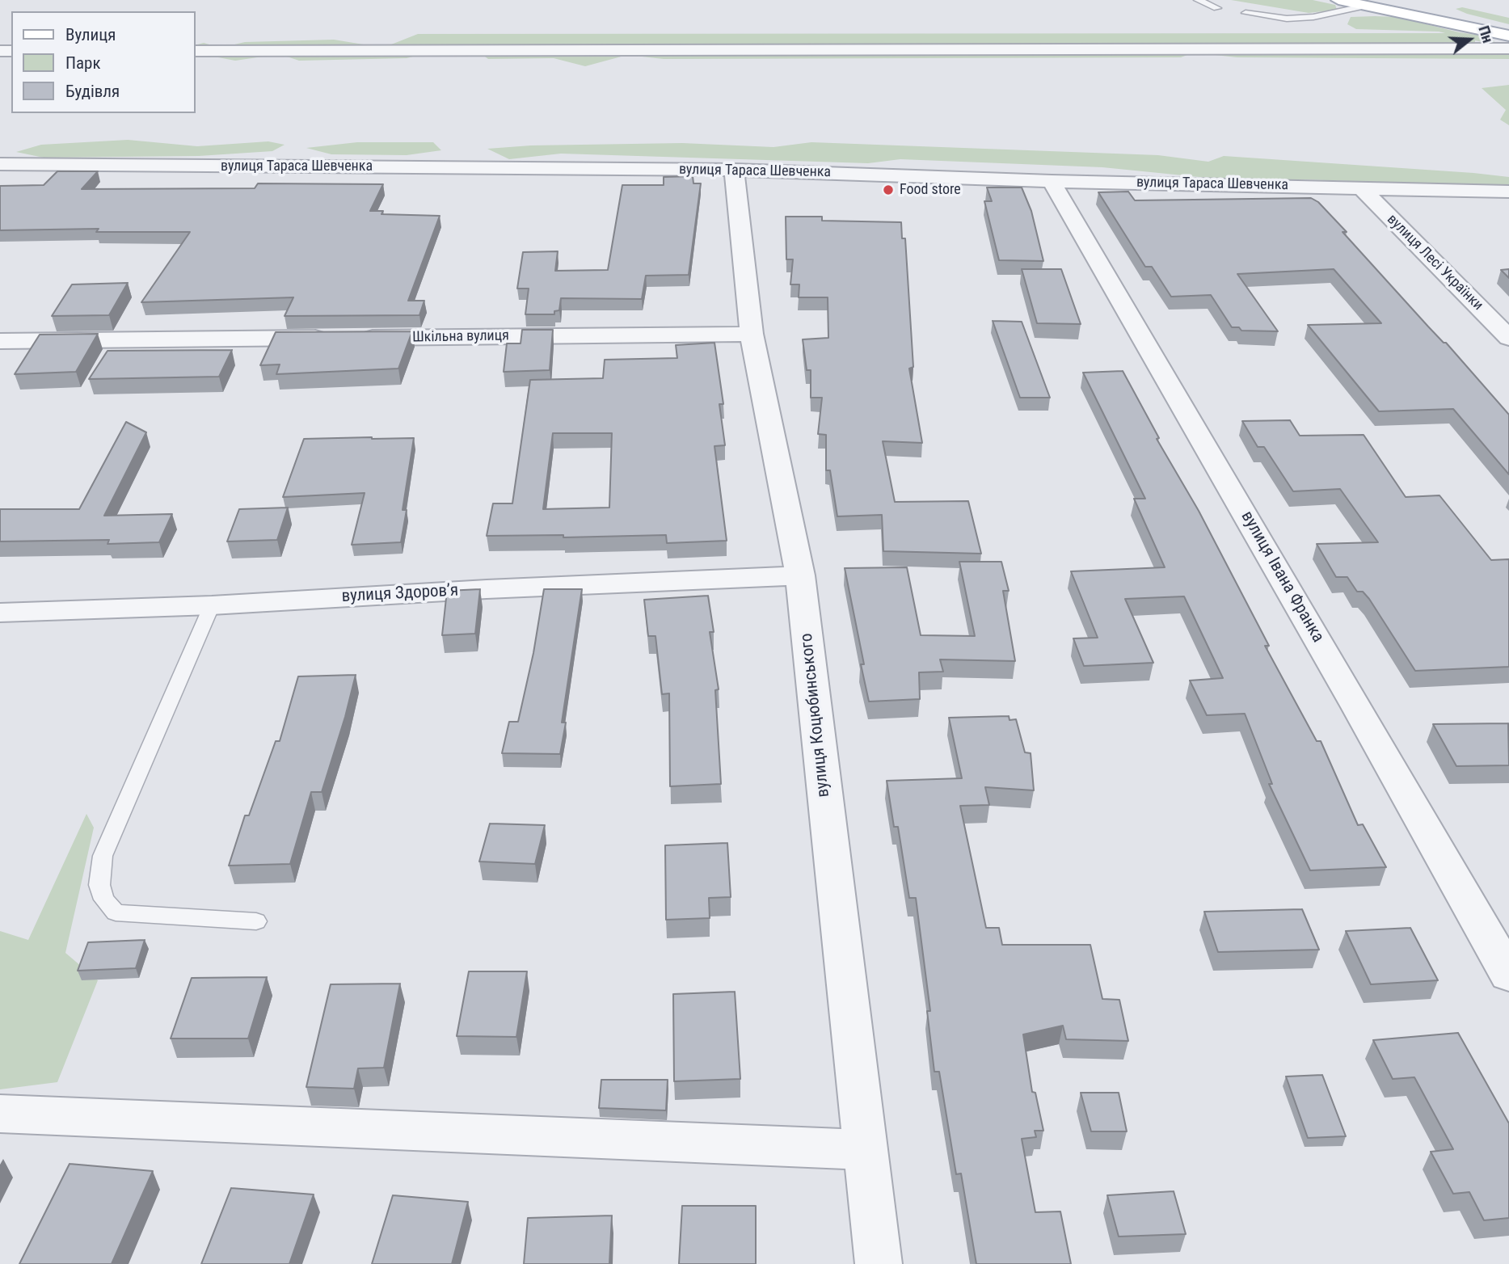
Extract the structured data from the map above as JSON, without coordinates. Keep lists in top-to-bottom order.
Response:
{
  "streets": {
    "street": [
      "вулиця Тараса Шевченка",
      "вулиця Лесі Українки",
      "Шкільна вулиця",
      "вулиця Івана Франка",
      "вулиця Здоровʼя",
      "вулиця Коцюбинського"
    ]
  },
  "crossings": [
    ["вулиця Тараса Шевченка", "вулиця Лесі Українки"],
    ["вулиця Тараса Шевченка", "вулиця Івана Франка"],
    ["вулиця Тараса Шевченка", "вулиця Коцюбинського"],
    ["Шкільна вулиця", "вулиця Коцюбинського"],
    ["вулиця Здоровʼя", "вулиця Коцюбинського"]
  ],
  "places": ["Food store"],
  "legend": ["Вулиця", "Парк", "Будівля"],
  "north": "right"
}
